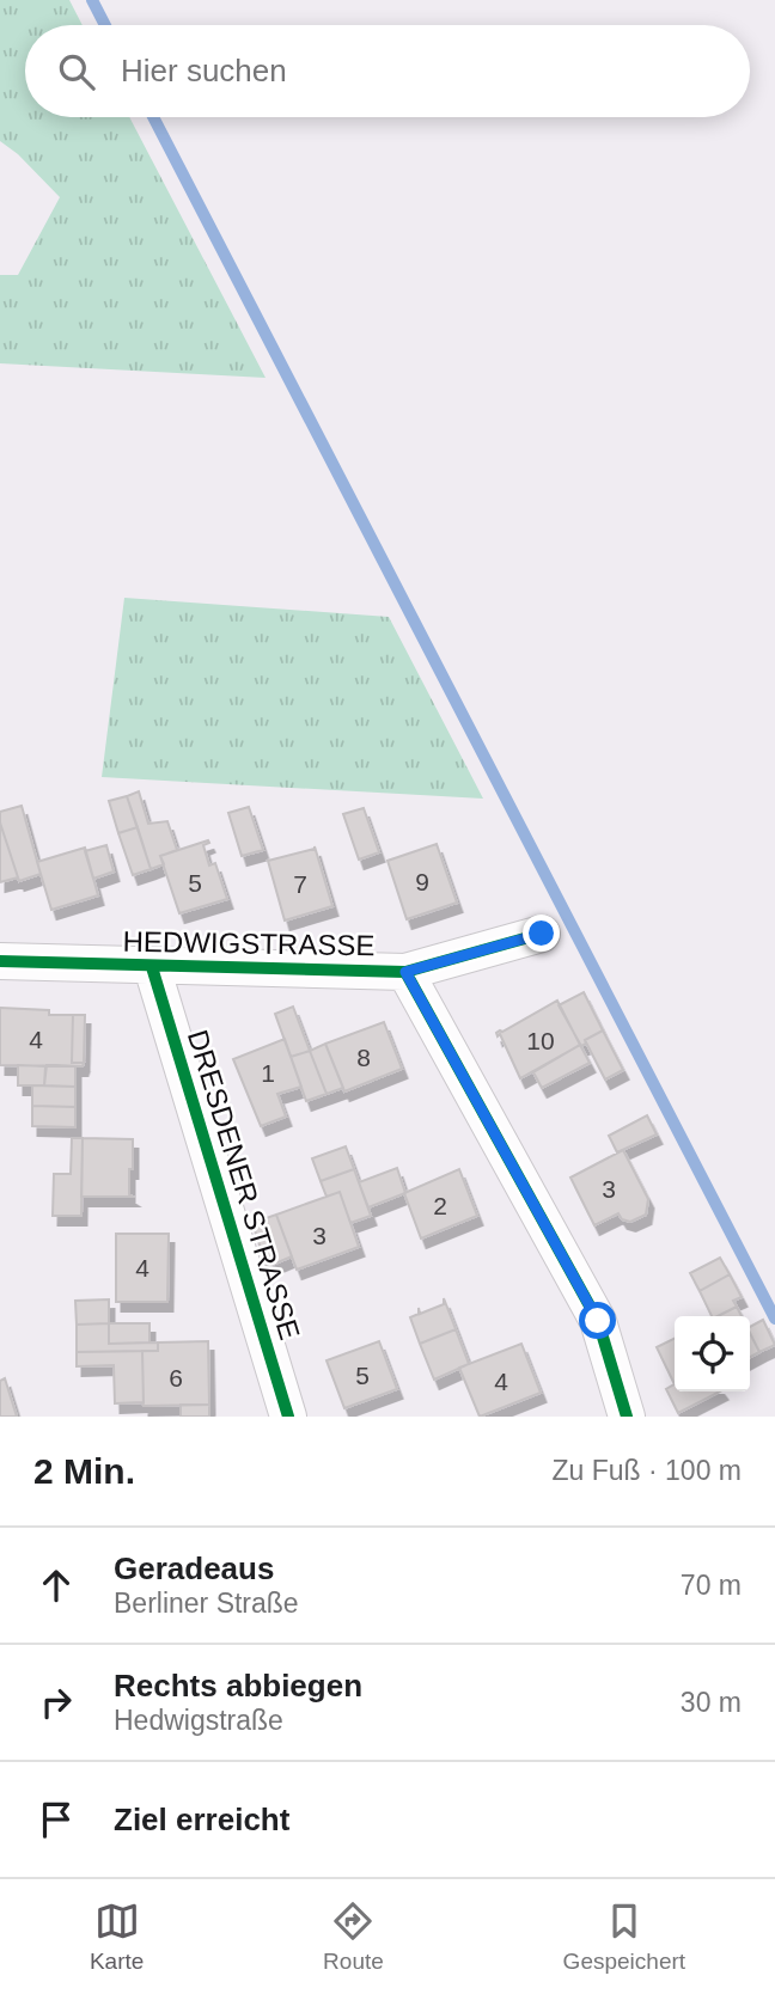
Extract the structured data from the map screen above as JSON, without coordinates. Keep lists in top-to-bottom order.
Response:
{
  "streets": {
    "street": ["HEDWIGSTRASSE", "DRESDENER STRASSE"]
  },
  "crossings": [
    ["HEDWIGSTRASSE", "DRESDENER STRASSE"]
  ],
  "house_numbers": [
    "9",
    "5",
    "7",
    "4",
    "10",
    "8",
    "1",
    "3",
    "2",
    "3",
    "4",
    "5",
    "6",
    "4"
  ],
  "page": {
    "search": "Hier suchen",
    "heading": ["2 Min.", "Zu Fuß · 100 m"],
    "list": [
      ["Geradeaus", "Berliner Straße", "70 m"],
      ["Rechts abbiegen", "Hedwigstraße", "30 m"],
      "Ziel erreicht"
    ],
    "nav": ["Karte", "Route", "Gespeichert"]
  }
}
